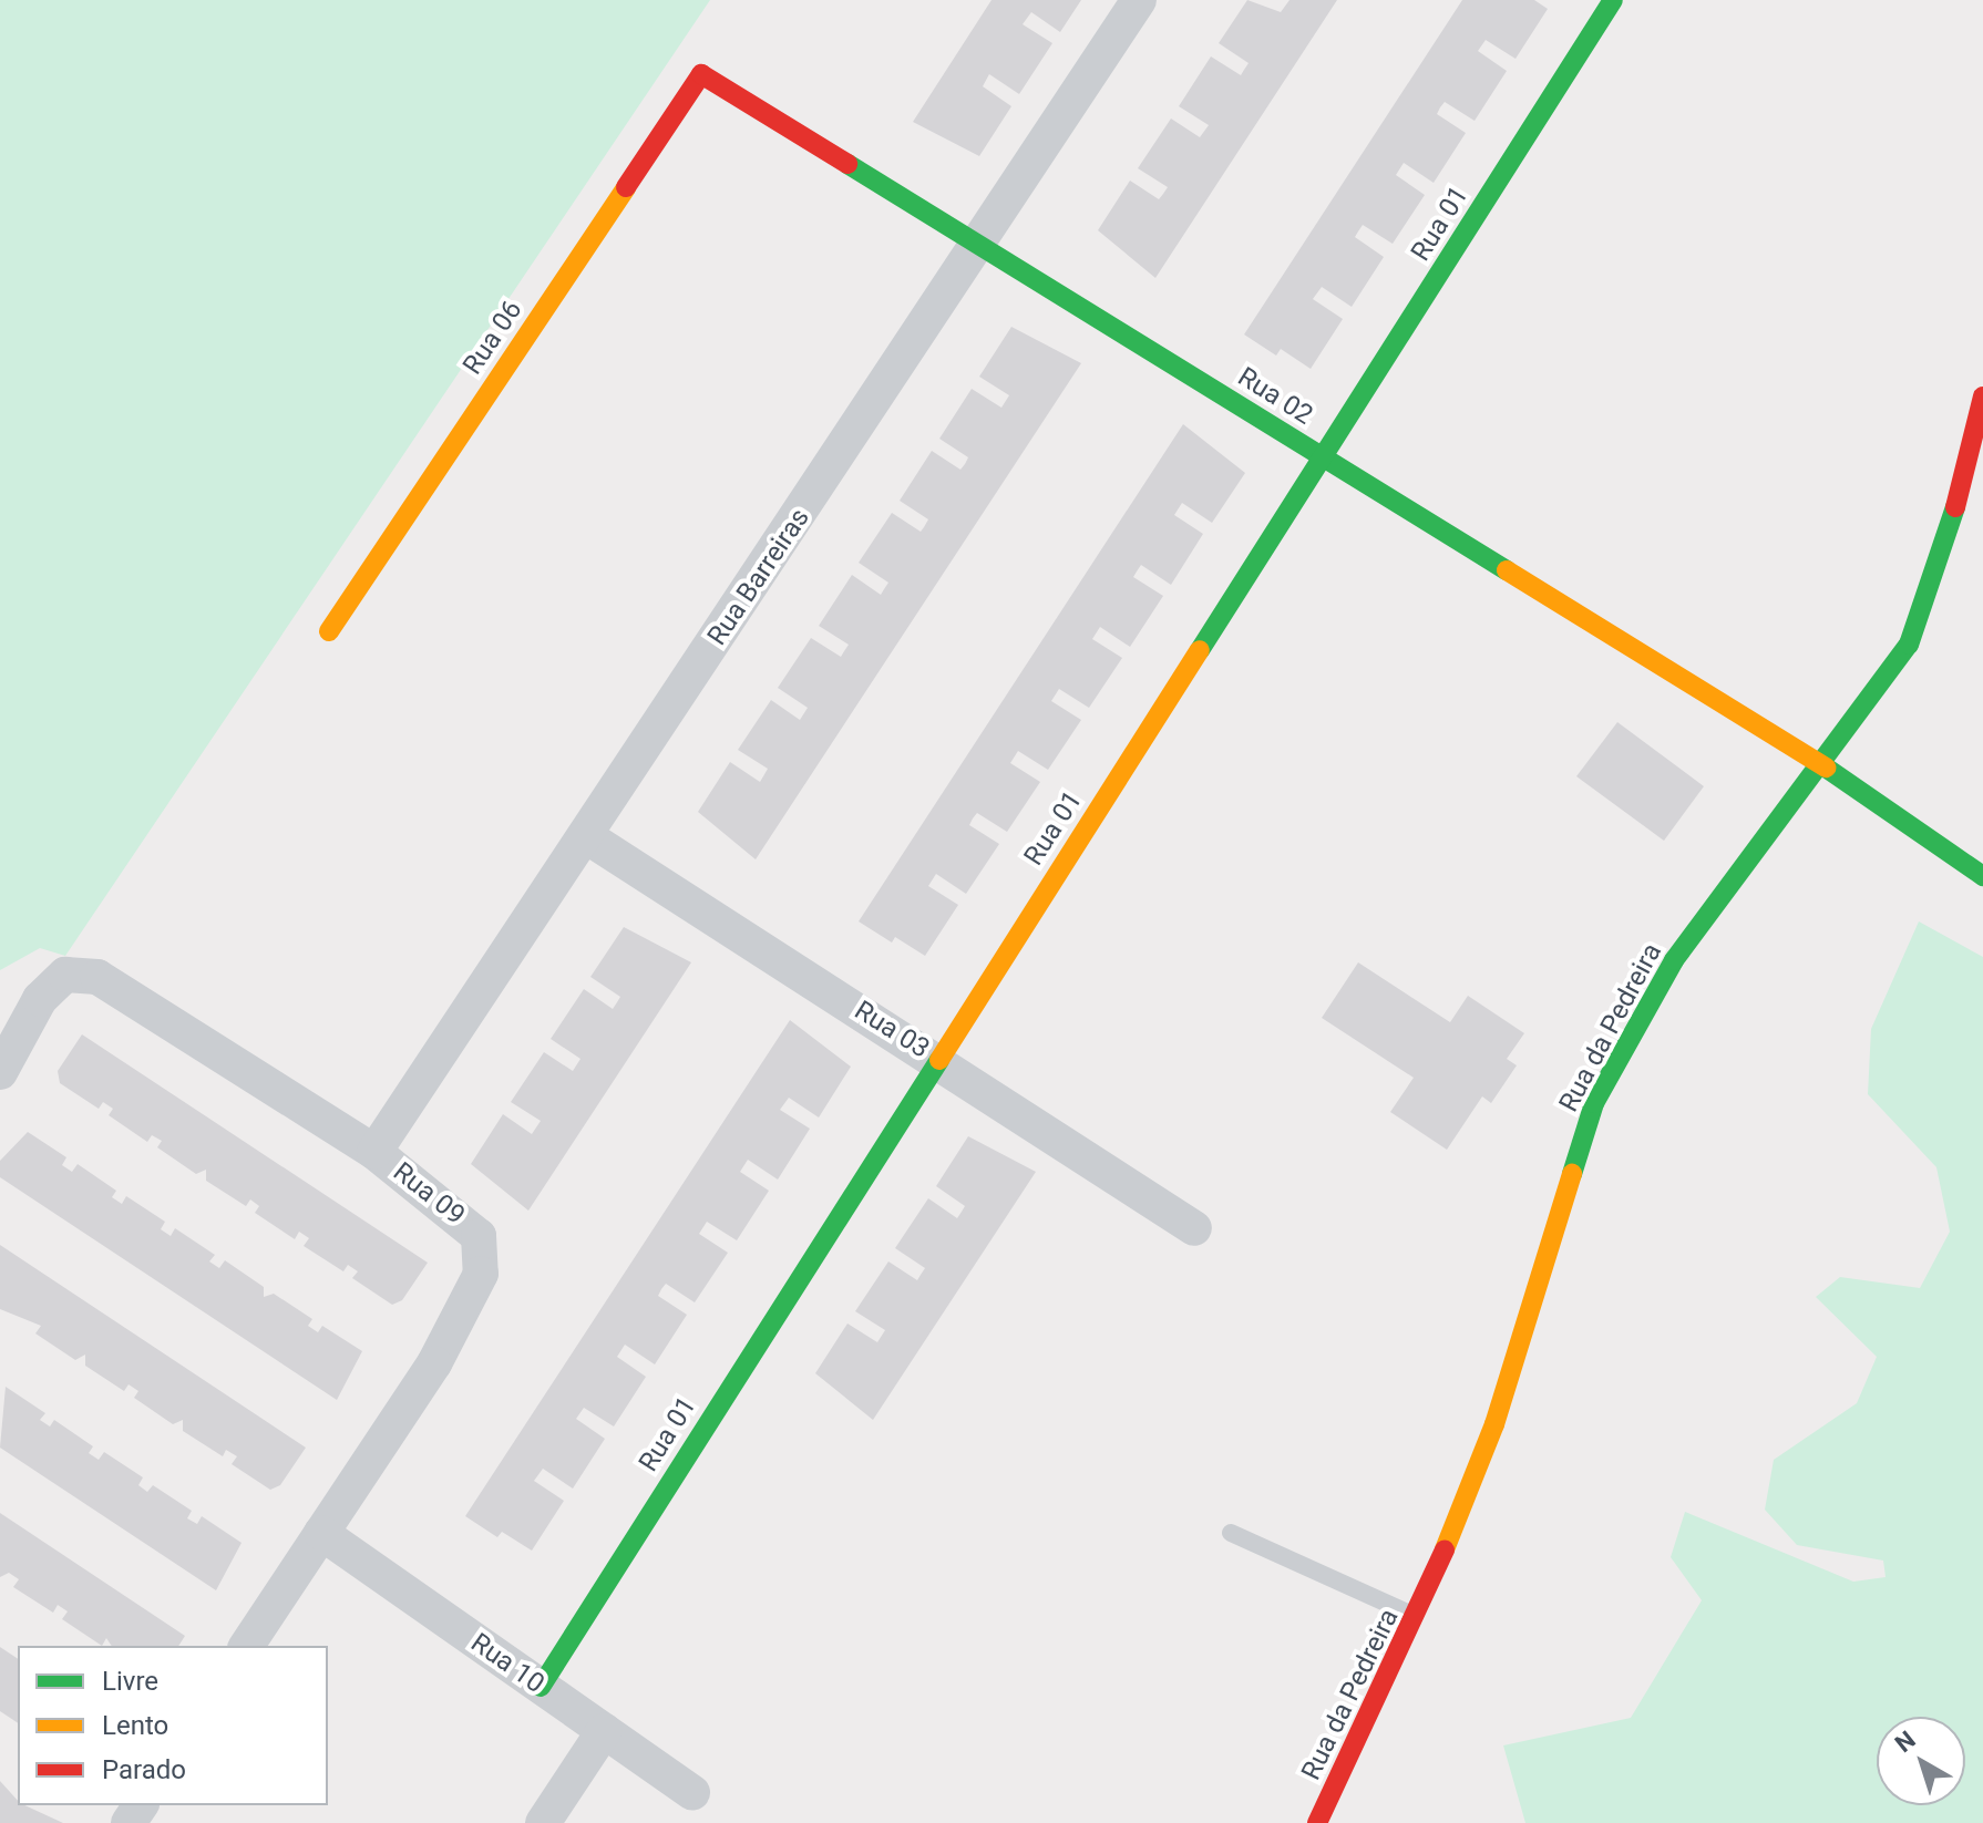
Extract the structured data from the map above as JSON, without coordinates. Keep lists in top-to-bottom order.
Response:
{
  "streets": {
    "street": [
      "Rua 01",
      "Rua 06",
      "Rua 02",
      "Rua Barreiras",
      "Rua da Pedreira",
      "Rua 03",
      "Rua 09",
      "Rua 10"
    ]
  },
  "crossings": [
    ["Rua 01", "Rua 02"],
    ["Rua 01", "Rua 03"],
    ["Rua 01", "Rua 10"],
    ["Rua 06", "Rua 02"],
    ["Rua 02", "Rua Barreiras"],
    ["Rua 02", "Rua da Pedreira"],
    ["Rua Barreiras", "Rua 03"],
    ["Rua Barreiras", "Rua 09"],
    ["Rua 09", "Rua 10"]
  ],
  "legend": ["Livre", "Lento", "Parado"],
  "north": "top left"
}
